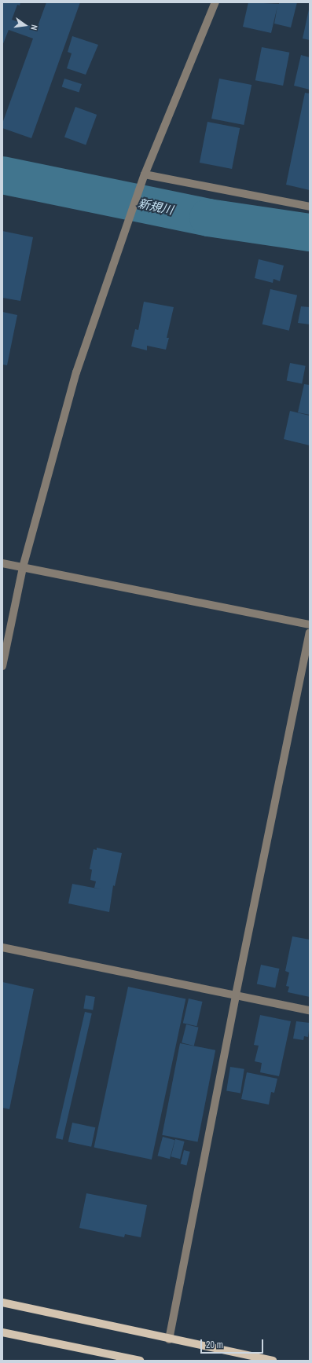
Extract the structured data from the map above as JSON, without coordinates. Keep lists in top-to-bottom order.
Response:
{
  "water": ["新規川"],
  "scale_bar": "20 m",
  "north": "right"
}
